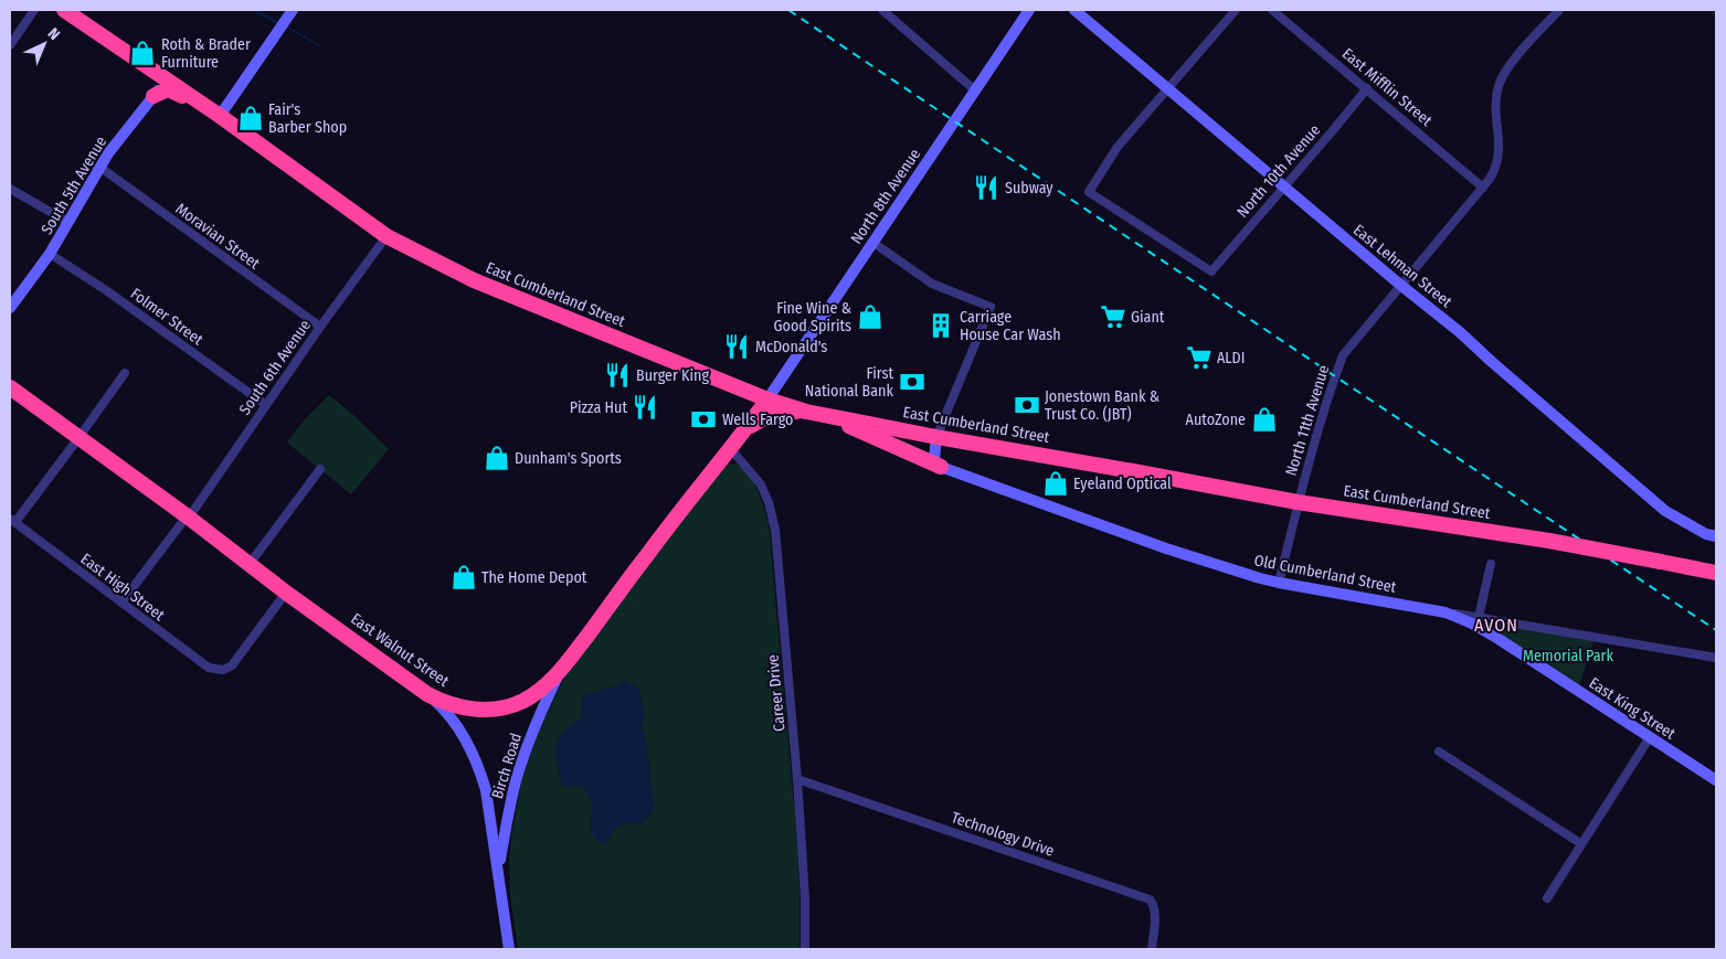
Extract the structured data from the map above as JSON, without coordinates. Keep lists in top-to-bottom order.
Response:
{
  "streets": {
    "highway": ["East Cumberland Street", "East Walnut Street"],
    "street": [
      "East Mifflin Street",
      "North 10th Avenue",
      "South 5th Avenue",
      "North 8th Avenue",
      "Moravian Street",
      "East Lehman Street",
      "Folmer Street",
      "South 6th Avenue",
      "North 11th Avenue",
      "Old Cumberland Street",
      "East High Street",
      "Career Drive",
      "East King Street",
      "Birch Road",
      "Technology Drive"
    ]
  },
  "crossings": [
    ["East Mifflin Street", "North 10th Avenue"],
    ["East Mifflin Street", "North 11th Avenue"],
    ["North 10th Avenue", "East Lehman Street"],
    ["South 5th Avenue", "Moravian Street"],
    ["South 5th Avenue", "East Cumberland Street"],
    ["South 5th Avenue", "Folmer Street"],
    ["North 8th Avenue", "East Cumberland Street"],
    ["North 8th Avenue", "East Walnut Street"],
    ["Moravian Street", "South 6th Avenue"],
    ["East Lehman Street", "North 11th Avenue"],
    ["East Cumberland Street", "South 6th Avenue"],
    ["East Cumberland Street", "North 11th Avenue"],
    ["East Cumberland Street", "East Walnut Street"],
    ["Folmer Street", "South 6th Avenue"],
    ["South 6th Avenue", "East High Street"],
    ["South 6th Avenue", "East Walnut Street"],
    ["North 11th Avenue", "Old Cumberland Street"],
    ["Old Cumberland Street", "East King Street"],
    ["East High Street", "East Walnut Street"],
    ["East Walnut Street", "Career Drive"],
    ["East Walnut Street", "Birch Road"],
    ["Career Drive", "Technology Drive"]
  ],
  "districts": ["AVON"],
  "parks": ["Memorial Park"],
  "places": {
    "shop": [
      "Roth & Brader Furniture",
      "Fair's Barber Shop",
      "Fine Wine & Good Spirits",
      "AutoZone",
      "Dunham's Sports",
      "Eyeland Optical",
      "The Home Depot"
    ],
    "restaurant": [
      "Subway",
      "McDonald's",
      "Burger King",
      "Pizza Hut"
    ],
    "supermarket": ["Giant", "ALDI"],
    "building": ["Carriage House Car Wash"],
    "bank": ["First National Bank", "Jonestown Bank & Trust Co. (JBT)", "Wells Fargo"]
  },
  "north": "top right"
}
